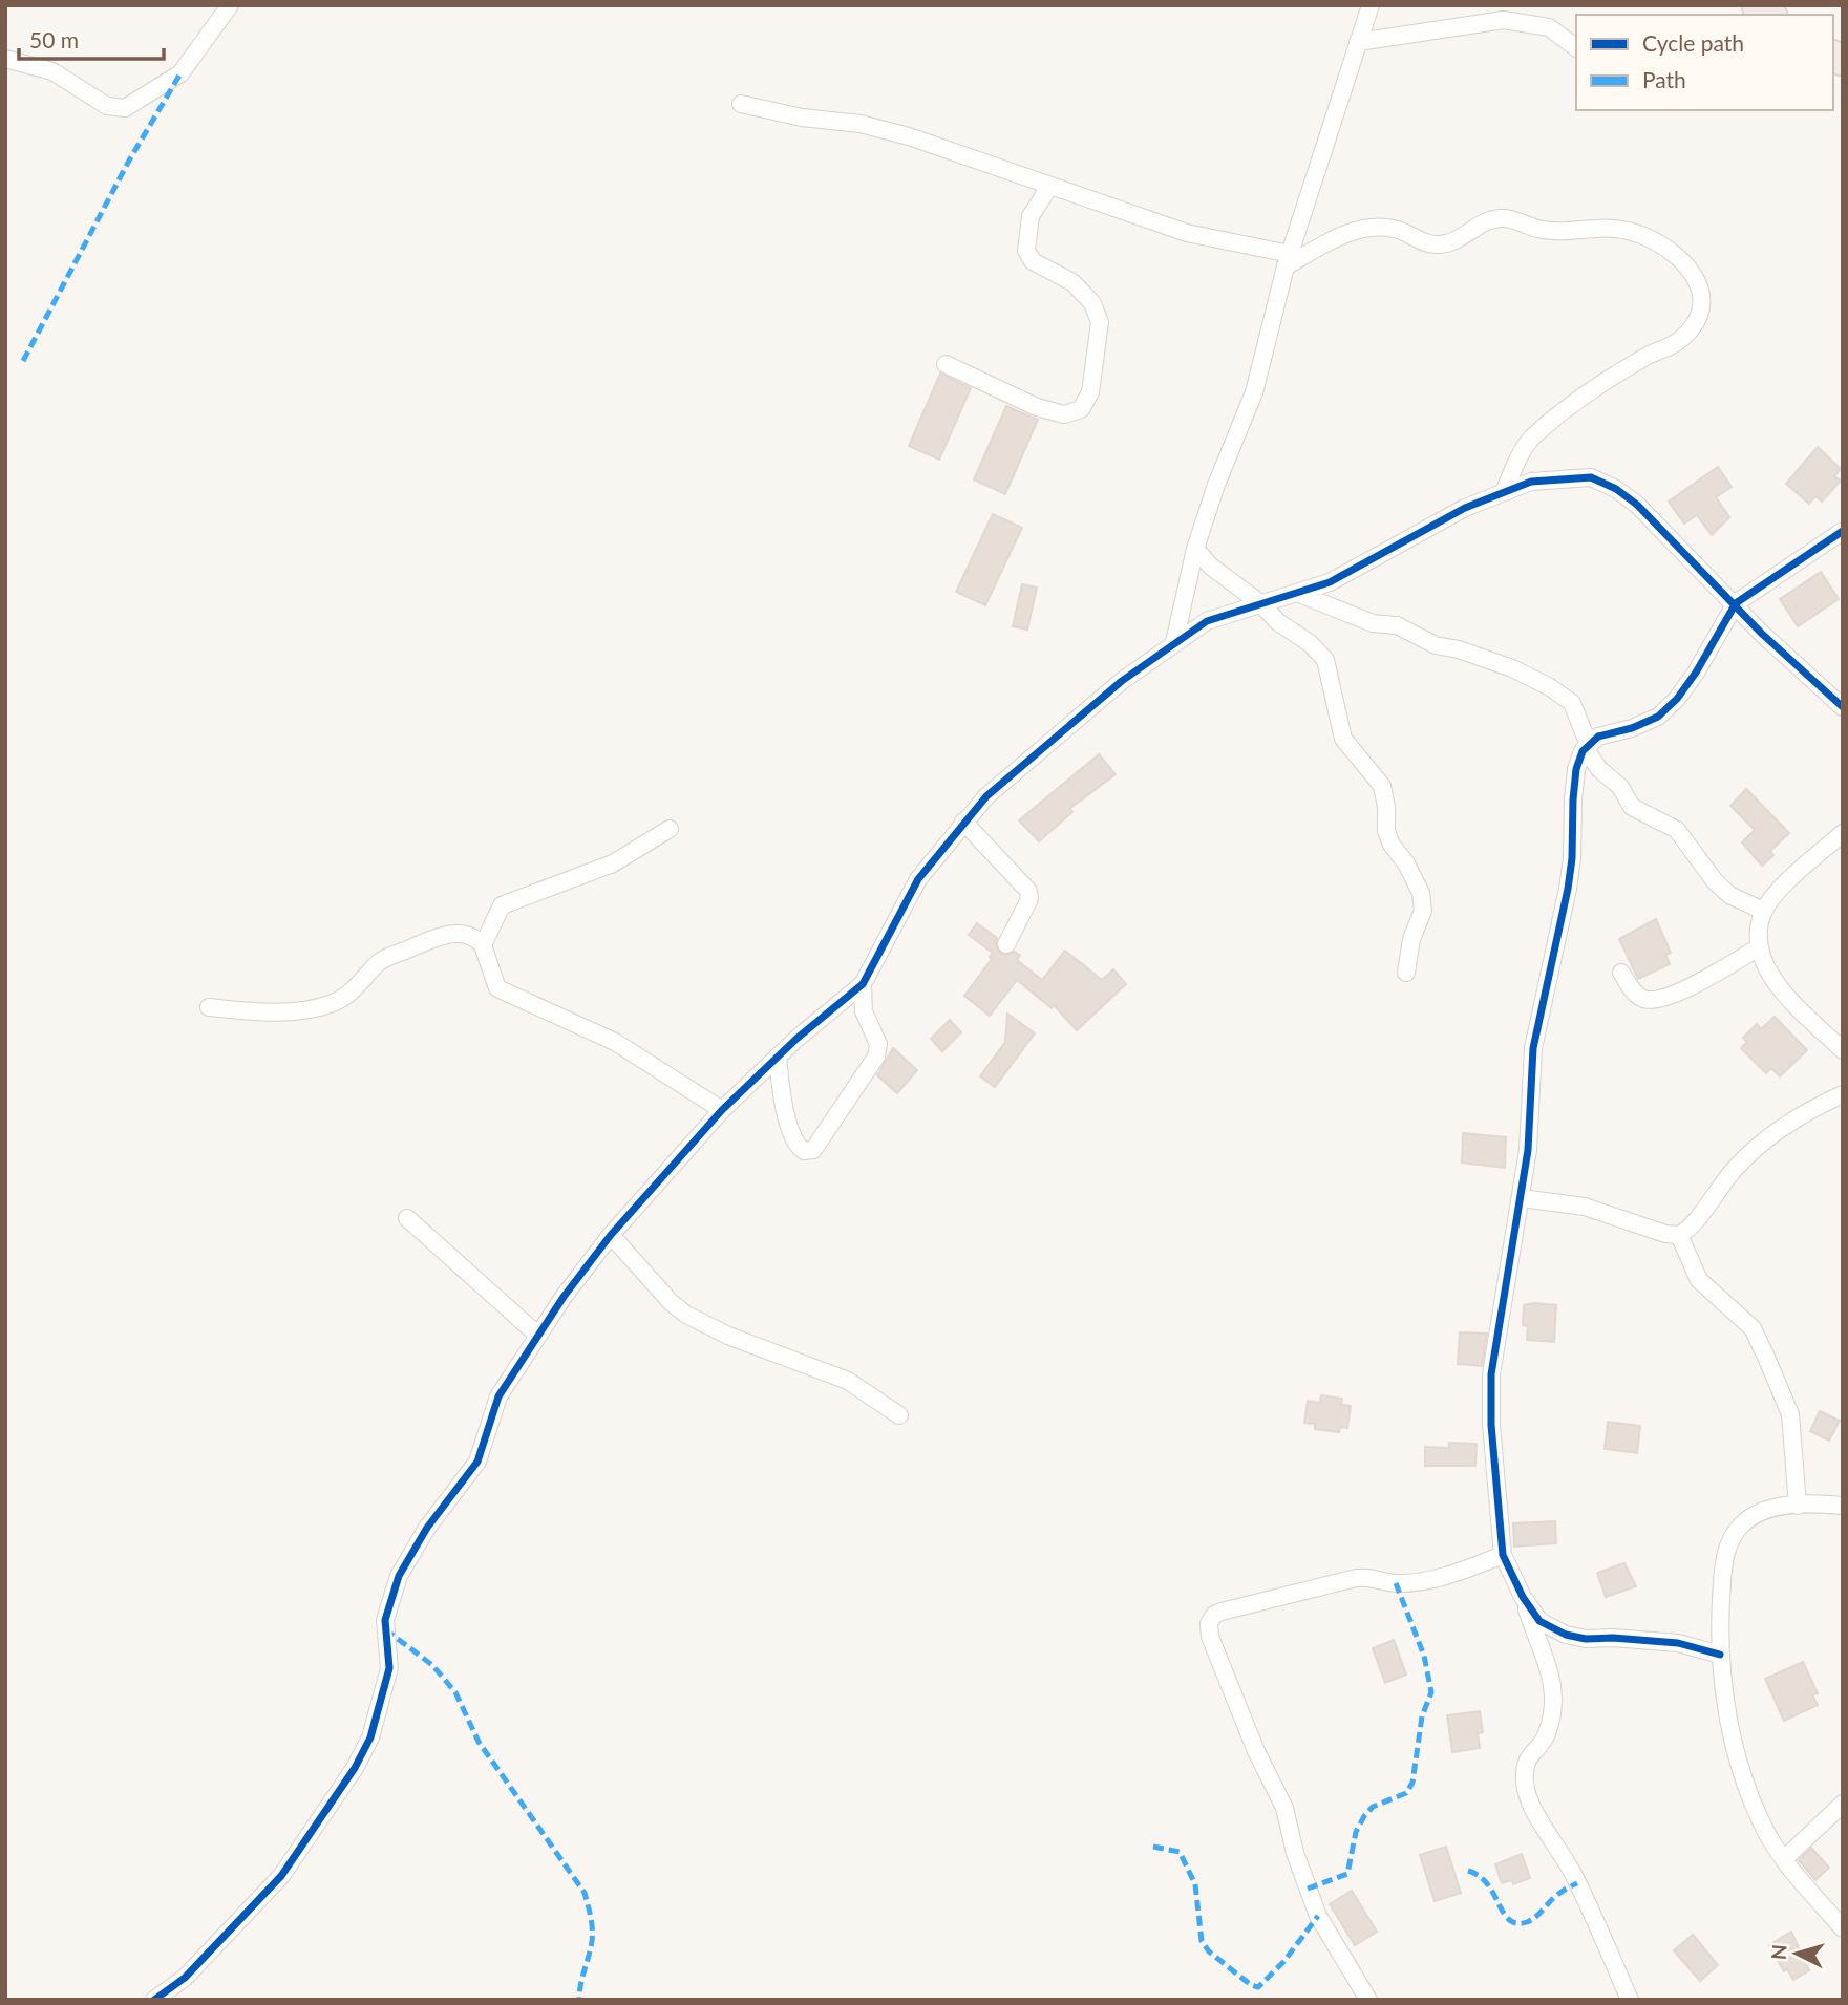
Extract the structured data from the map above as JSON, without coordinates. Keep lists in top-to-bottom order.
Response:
{
  "legend": ["Cycle path", "Path"],
  "scale_bar": "50 m",
  "north": "left"
}
